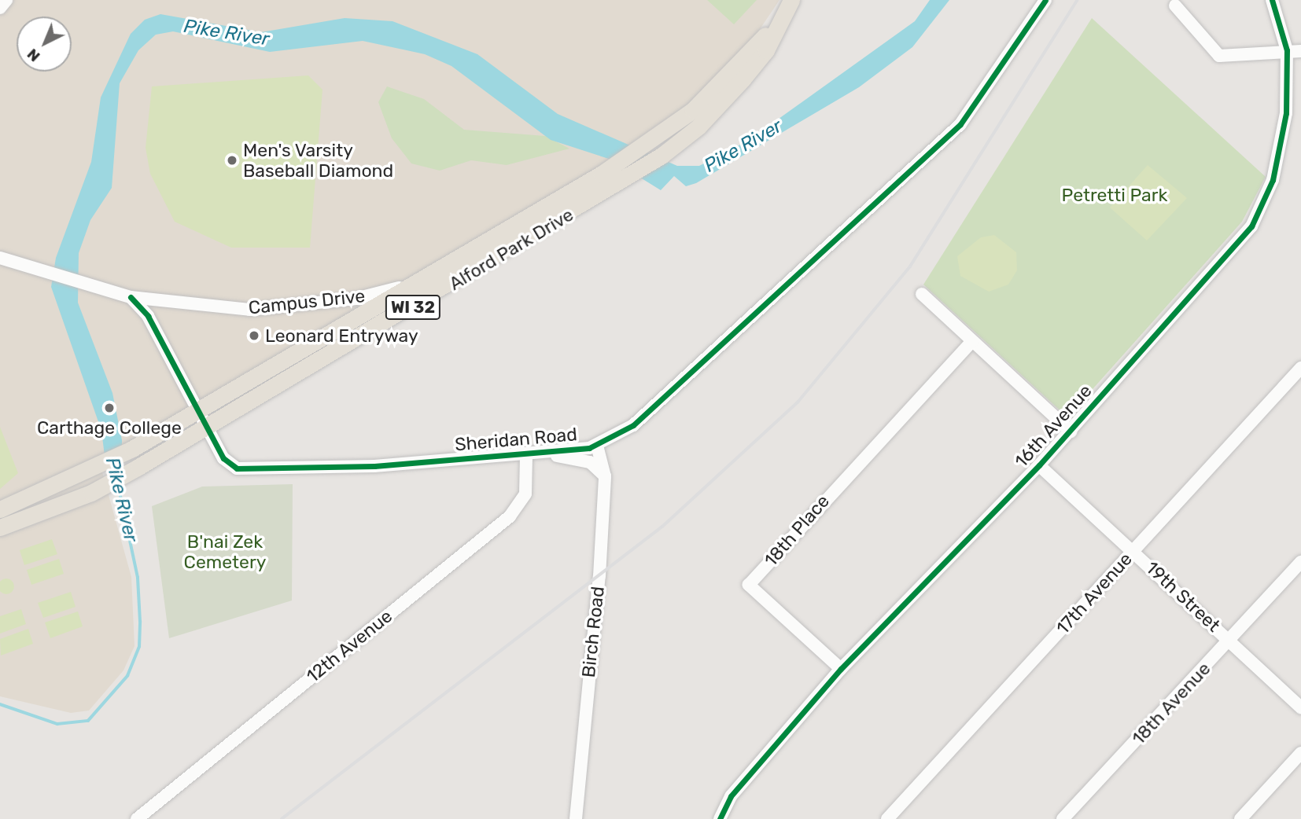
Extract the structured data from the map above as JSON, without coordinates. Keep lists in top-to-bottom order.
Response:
{
  "streets": {
    "main road": ["Alford Park Drive", "WI 32"],
    "street": [
      "Campus Drive",
      "16th Avenue",
      "Sheridan Road",
      "18th Place",
      "17th Avenue",
      "19th Street",
      "Birch Road",
      "12th Avenue",
      "18th Avenue"
    ]
  },
  "crossings": [
    ["Alford Park Drive", "Campus Drive"],
    ["Alford Park Drive", "WI 32"],
    ["Alford Park Drive", "Sheridan Road"],
    ["Campus Drive", "Sheridan Road"],
    ["WI 32", "Sheridan Road"],
    ["16th Avenue", "18th Place"],
    ["16th Avenue", "19th Street"],
    ["Sheridan Road", "Birch Road"],
    ["Sheridan Road", "12th Avenue"],
    ["17th Avenue", "19th Street"],
    ["19th Street", "18th Avenue"]
  ],
  "water": ["Pike River"],
  "parks": ["Petretti Park", "B'nai Zek Cemetery"],
  "places": ["Men's Varsity Baseball Diamond", "Leonard Entryway", "Carthage College"],
  "north": "bottom left"
}
